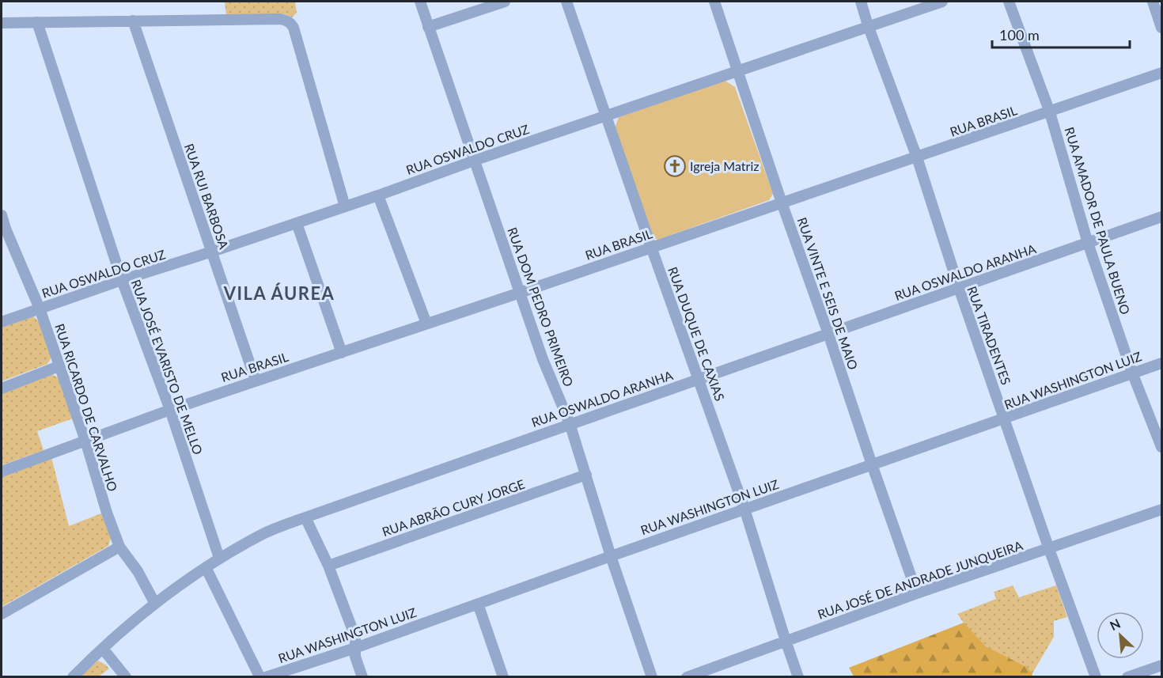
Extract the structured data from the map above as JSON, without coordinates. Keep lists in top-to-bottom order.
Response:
{
  "streets": {
    "street": [
      "RUA BRASIL",
      "RUA OSWALDO CRUZ",
      "RUA RUI BARBOSA",
      "RUA AMADOR DE PAULA BUENO",
      "RUA OSWALDO ARANHA",
      "RUA VINTE E SEIS DE MAIO",
      "RUA DOM PEDRO PRIMEIRO",
      "RUA DUQUE DE CAXIAS",
      "RUA TIRADENTES",
      "RUA JOSÉ EVARISTO DE MELLO",
      "RUA WASHINGTON LUIZ",
      "RUA RICARDO DE CARVALHO",
      "RUA ABRÃO CURY JORGE",
      "RUA JOSÉ DE ANDRADE JUNQUEIRA"
    ]
  },
  "crossings": [
    ["RUA BRASIL", "RUA RUI BARBOSA"],
    ["RUA BRASIL", "RUA AMADOR DE PAULA BUENO"],
    ["RUA BRASIL", "RUA VINTE E SEIS DE MAIO"],
    ["RUA BRASIL", "RUA DOM PEDRO PRIMEIRO"],
    ["RUA BRASIL", "RUA DUQUE DE CAXIAS"],
    ["RUA BRASIL", "RUA TIRADENTES"],
    ["RUA BRASIL", "RUA JOSÉ EVARISTO DE MELLO"],
    ["RUA BRASIL", "RUA RICARDO DE CARVALHO"],
    ["RUA OSWALDO CRUZ", "RUA RUI BARBOSA"],
    ["RUA OSWALDO CRUZ", "RUA VINTE E SEIS DE MAIO"],
    ["RUA OSWALDO CRUZ", "RUA DOM PEDRO PRIMEIRO"],
    ["RUA OSWALDO CRUZ", "RUA DUQUE DE CAXIAS"],
    ["RUA OSWALDO CRUZ", "RUA TIRADENTES"],
    ["RUA OSWALDO CRUZ", "RUA JOSÉ EVARISTO DE MELLO"],
    ["RUA OSWALDO CRUZ", "RUA RICARDO DE CARVALHO"],
    ["RUA AMADOR DE PAULA BUENO", "RUA OSWALDO ARANHA"],
    ["RUA AMADOR DE PAULA BUENO", "RUA WASHINGTON LUIZ"],
    ["RUA OSWALDO ARANHA", "RUA VINTE E SEIS DE MAIO"],
    ["RUA OSWALDO ARANHA", "RUA DOM PEDRO PRIMEIRO"],
    ["RUA OSWALDO ARANHA", "RUA DUQUE DE CAXIAS"],
    ["RUA OSWALDO ARANHA", "RUA TIRADENTES"],
    ["RUA OSWALDO ARANHA", "RUA JOSÉ EVARISTO DE MELLO"],
    ["RUA OSWALDO ARANHA", "RUA RICARDO DE CARVALHO"],
    ["RUA VINTE E SEIS DE MAIO", "RUA WASHINGTON LUIZ"],
    ["RUA VINTE E SEIS DE MAIO", "RUA JOSÉ DE ANDRADE JUNQUEIRA"],
    ["RUA DOM PEDRO PRIMEIRO", "RUA WASHINGTON LUIZ"],
    ["RUA DOM PEDRO PRIMEIRO", "RUA ABRÃO CURY JORGE"],
    ["RUA DUQUE DE CAXIAS", "RUA WASHINGTON LUIZ"],
    ["RUA DUQUE DE CAXIAS", "RUA JOSÉ DE ANDRADE JUNQUEIRA"],
    ["RUA TIRADENTES", "RUA WASHINGTON LUIZ"],
    ["RUA TIRADENTES", "RUA JOSÉ DE ANDRADE JUNQUEIRA"]
  ],
  "districts": ["VILA ÁUREA"],
  "places": {
    "church": ["Igreja Matriz"]
  },
  "scale_bar": "100 m",
  "north": "top left"
}
